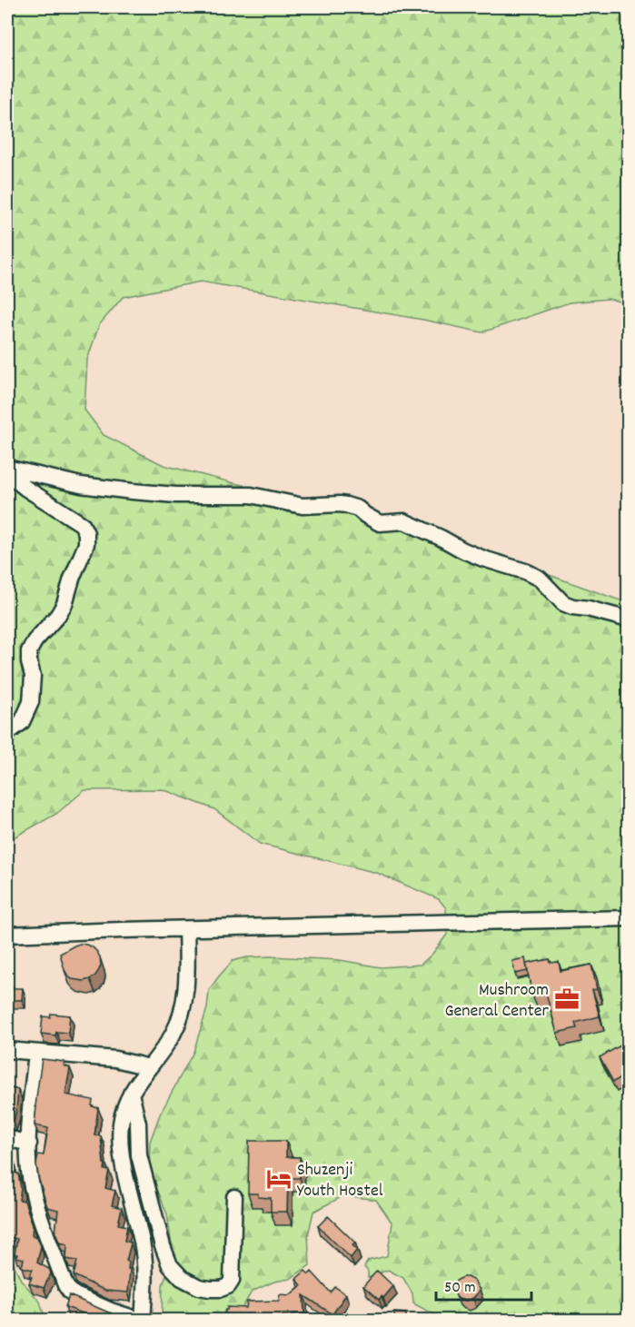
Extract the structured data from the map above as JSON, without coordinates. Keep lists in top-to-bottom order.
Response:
{
  "places": {
    "office": ["Mushroom General Center"],
    "hotel": ["Shuzenji Youth Hostel"]
  },
  "scale_bar": "50 m"
}
